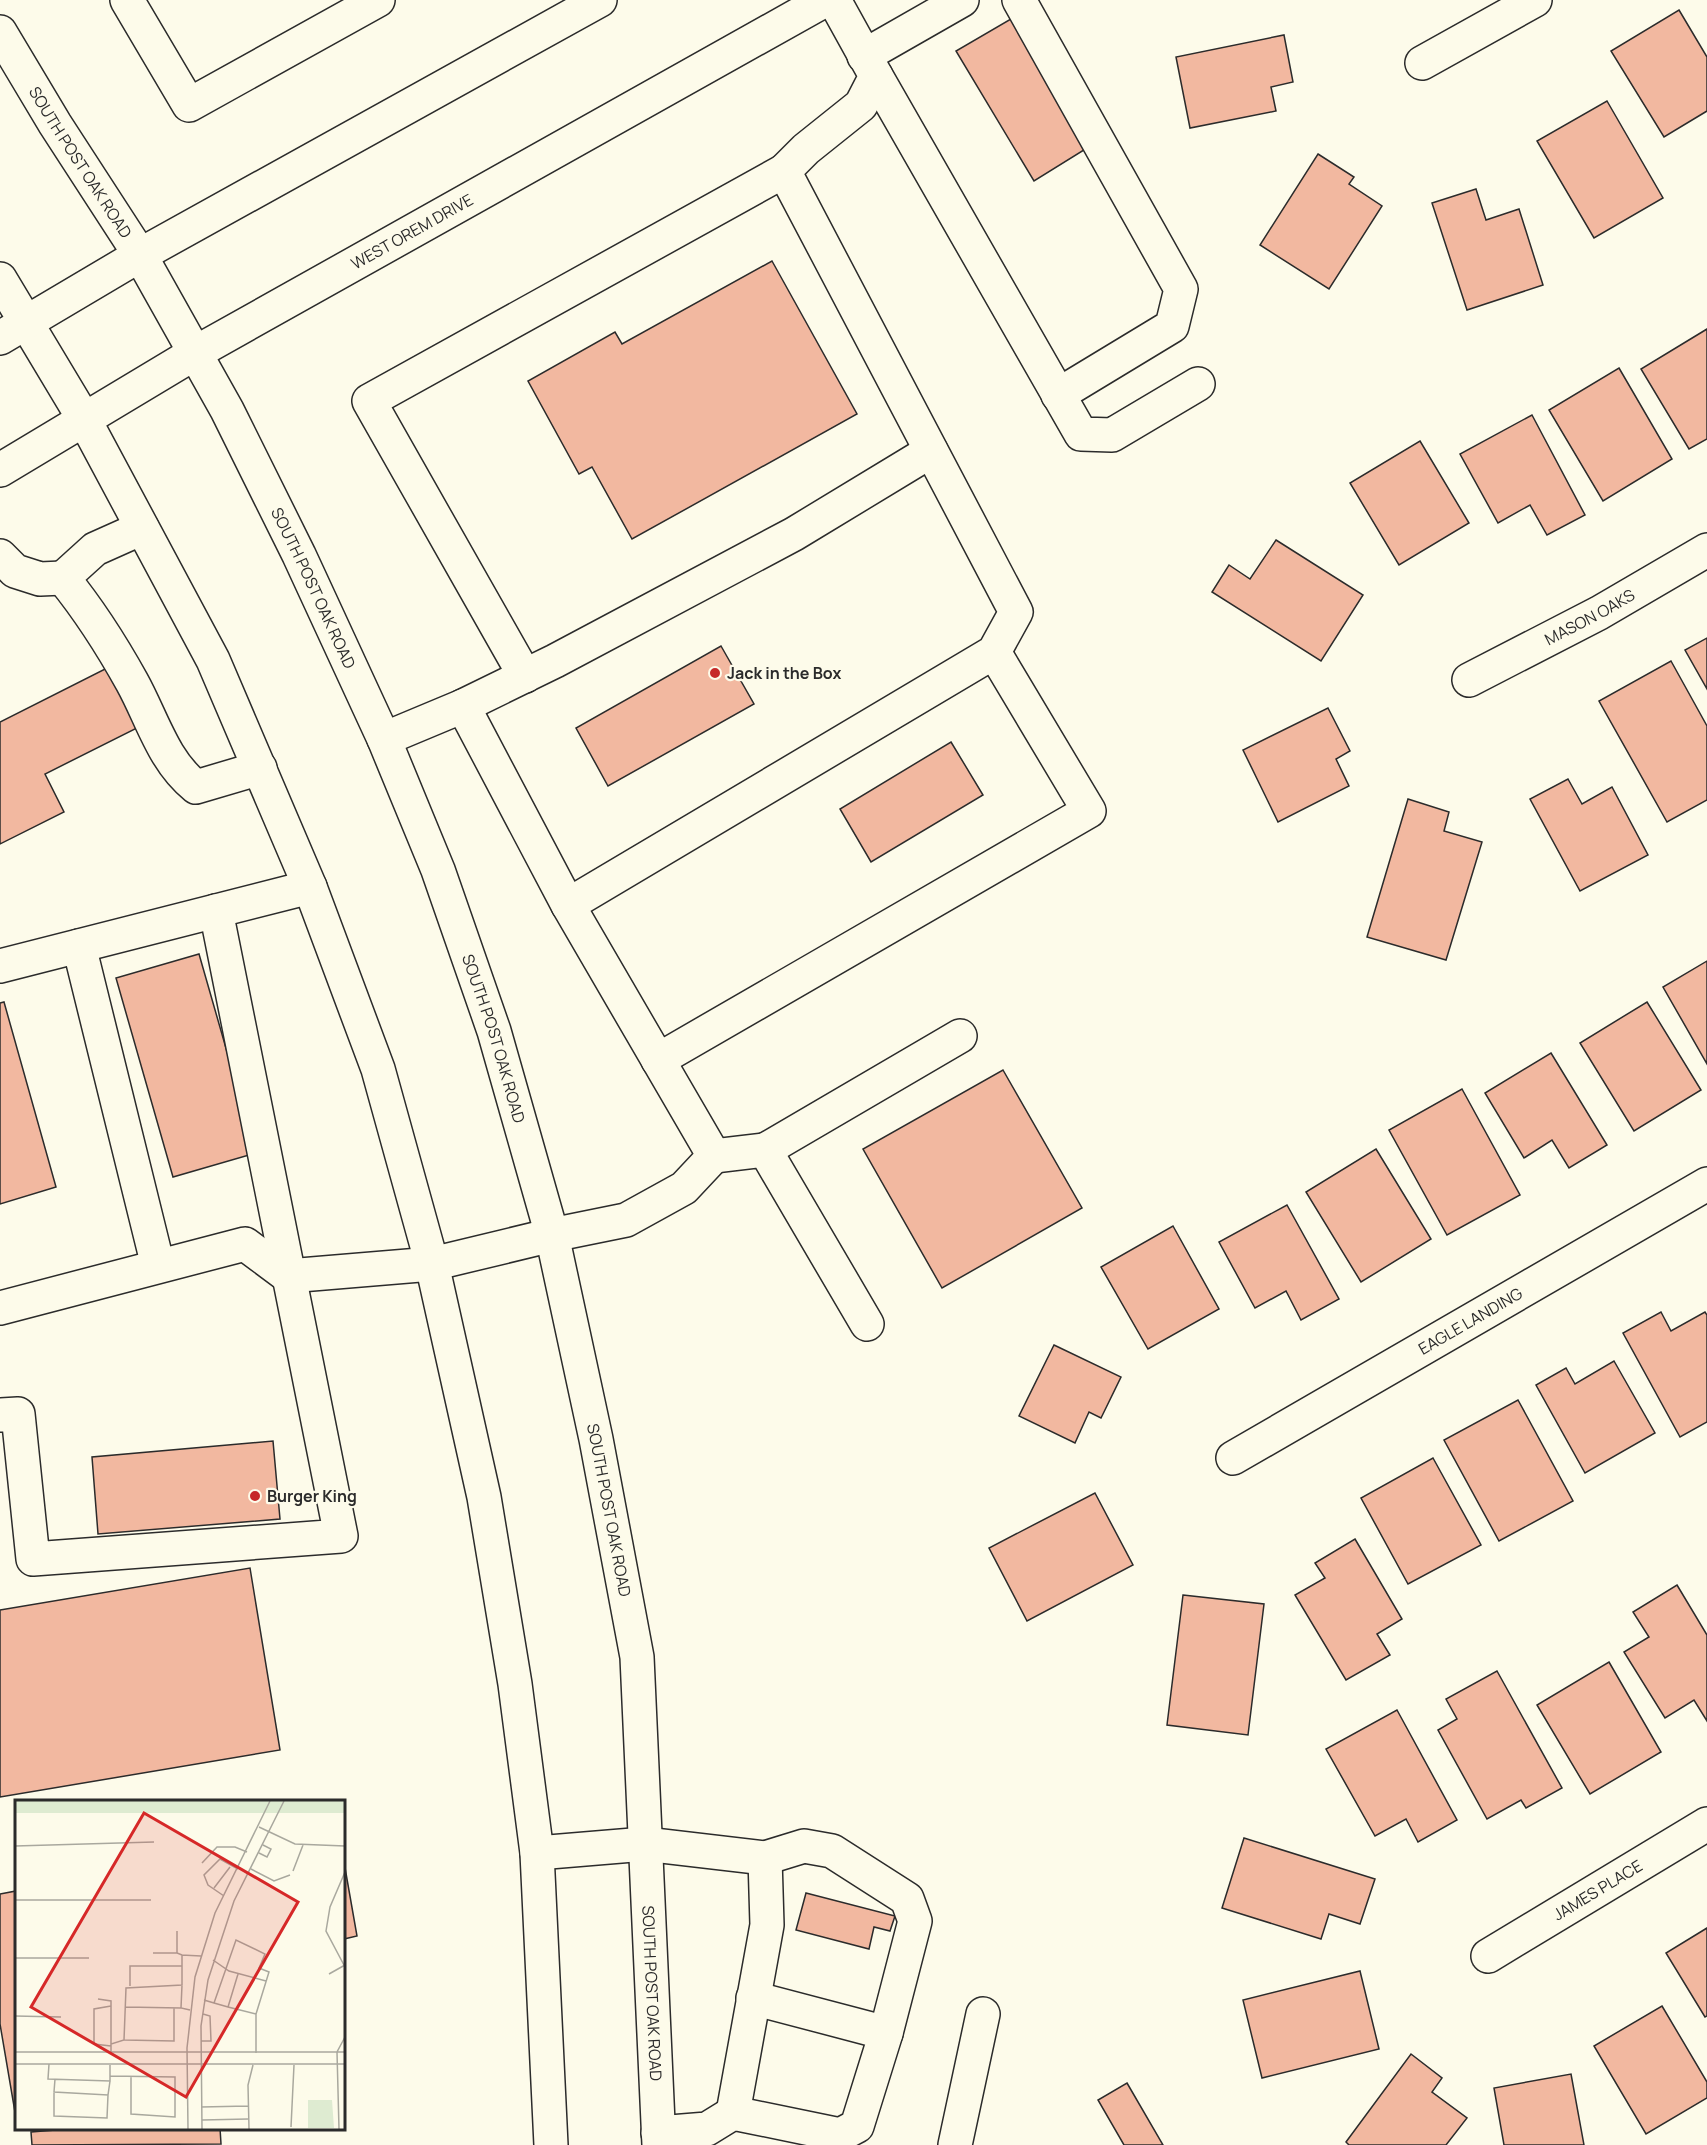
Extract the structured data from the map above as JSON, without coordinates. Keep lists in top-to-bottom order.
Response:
{
  "streets": {
    "main road": [
      "SOUTH POST OAK ROAD",
      "WEST OREM DRIVE",
      "MASON OAKS",
      "EAGLE LANDING",
      "JAMES PLACE"
    ]
  },
  "crossings": [
    ["SOUTH POST OAK ROAD", "WEST OREM DRIVE"]
  ],
  "places": ["Jack in the Box", "Burger King"]
}
